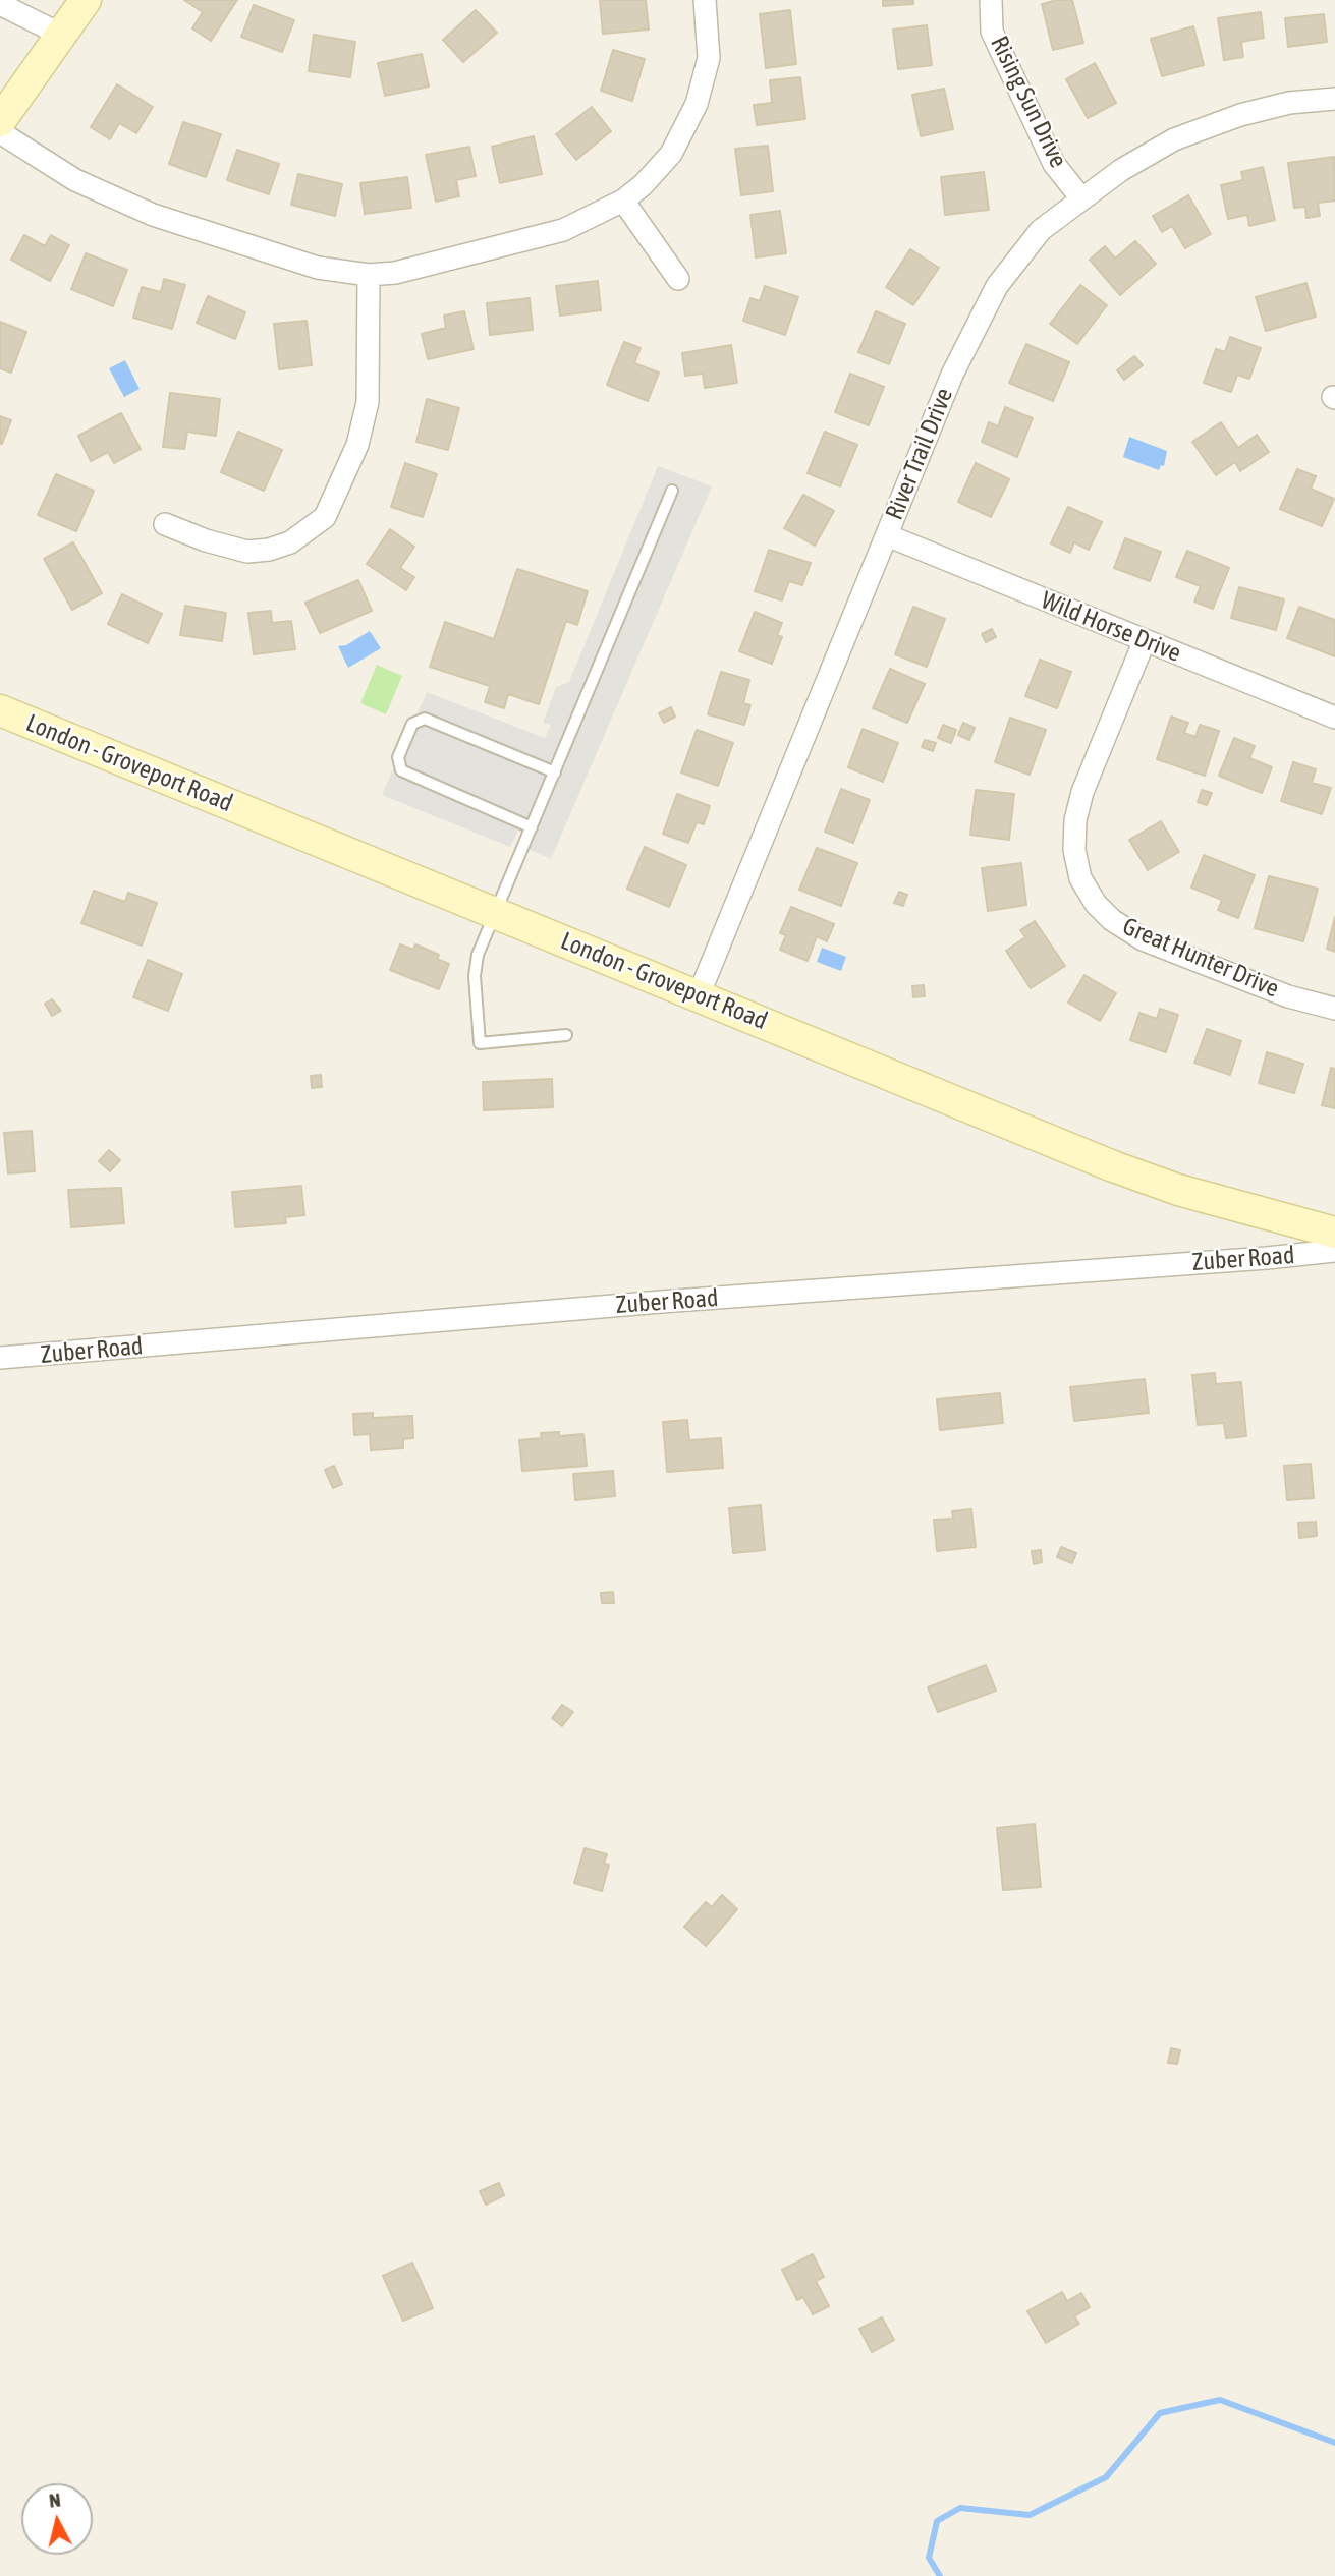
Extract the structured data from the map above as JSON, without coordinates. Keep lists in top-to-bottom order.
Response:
{
  "streets": {
    "main road": ["London - Groveport Road"],
    "street": [
      "Rising Sun Drive",
      "River Trail Drive",
      "Wild Horse Drive",
      "Great Hunter Drive",
      "Zuber Road"
    ]
  },
  "crossings": [
    ["Rising Sun Drive", "River Trail Drive"],
    ["River Trail Drive", "Wild Horse Drive"],
    ["River Trail Drive", "London - Groveport Road"],
    ["Wild Horse Drive", "Great Hunter Drive"]
  ],
  "north": "top"
}
